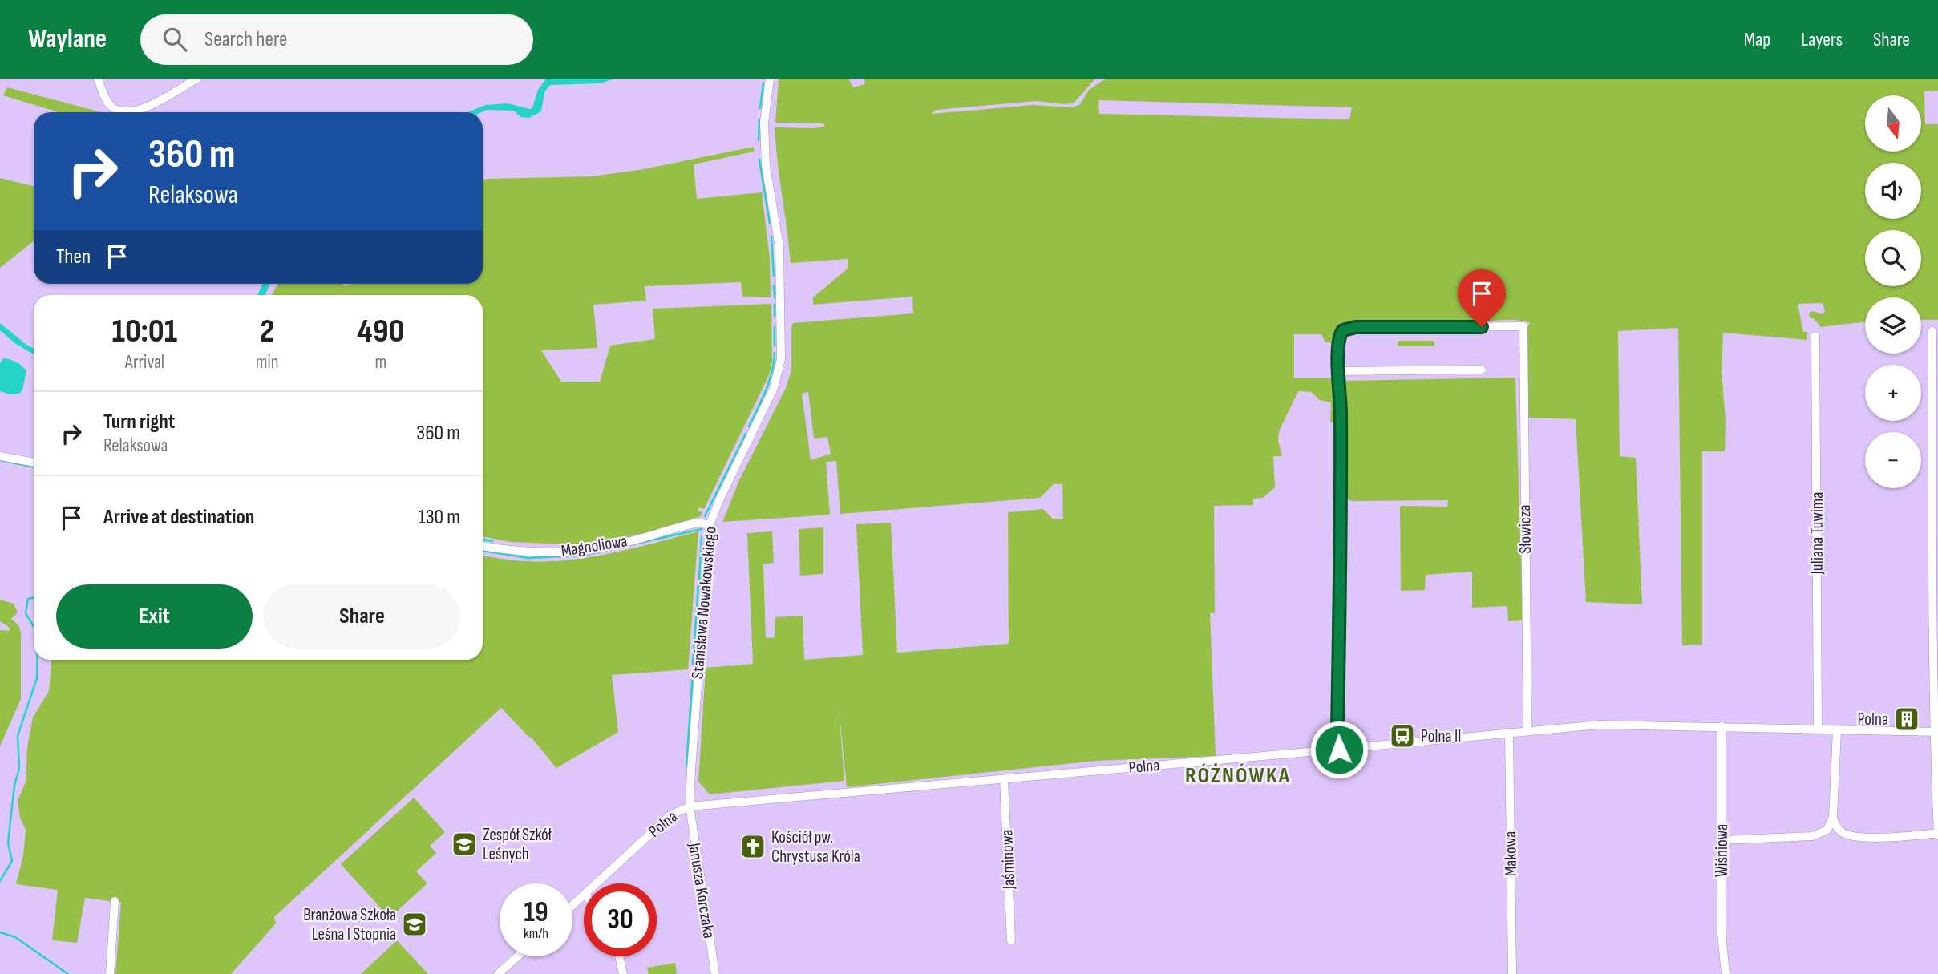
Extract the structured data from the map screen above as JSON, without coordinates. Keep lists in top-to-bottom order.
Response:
{
  "streets": {
    "street": [
      "Słowicza",
      "Juliana Tuwima",
      "Magnoliowa",
      "Stanisława Nowakowskiego",
      "Polna",
      "Wiśniowa",
      "Makowa",
      "Jaśminowa",
      "Janusza Korczaka"
    ]
  },
  "crossings": [
    ["Słowicza", "Polna"],
    ["Juliana Tuwima", "Polna"],
    ["Magnoliowa", "Stanisława Nowakowskiego"],
    ["Stanisława Nowakowskiego", "Polna"],
    ["Stanisława Nowakowskiego", "Janusza Korczaka"],
    ["Polna", "Wiśniowa"],
    ["Polna", "Makowa"],
    ["Polna", "Jaśminowa"],
    ["Polna", "Janusza Korczaka"]
  ],
  "districts": ["RÓŻNÓWKA"],
  "places": {
    "building": ["Polna"],
    "bus stop": ["Polna II"],
    "school or university": ["Zespół Szkół Leśnych", "Branżowa Szkoła Leśna I Stopnia"],
    "church": ["Kościół pw. Chrystusa Króla"]
  },
  "north": "bottom",
  "page": {
    "header": "Waylane",
    "search": "Search here",
    "nav": ["Map", "Layers", "Share"],
    "map_buttons": ["+", "−"],
    "turn": ["360 m", "Relaksowa"],
    "then": "Then",
    "eta": [
      "10:01",
      "Arrival",
      "2",
      "min",
      "490",
      "m"
    ],
    "list": [
      {
        "name": "Turn right",
        "note": "Relaksowa",
        "value": "360 m"
      },
      {
        "name": "Arrive at destination",
        "value": "130 m"
      }
    ],
    "buttons": ["Exit", "Share"],
    "speed": "19 km/h",
    "limit": "30"
  }
}
